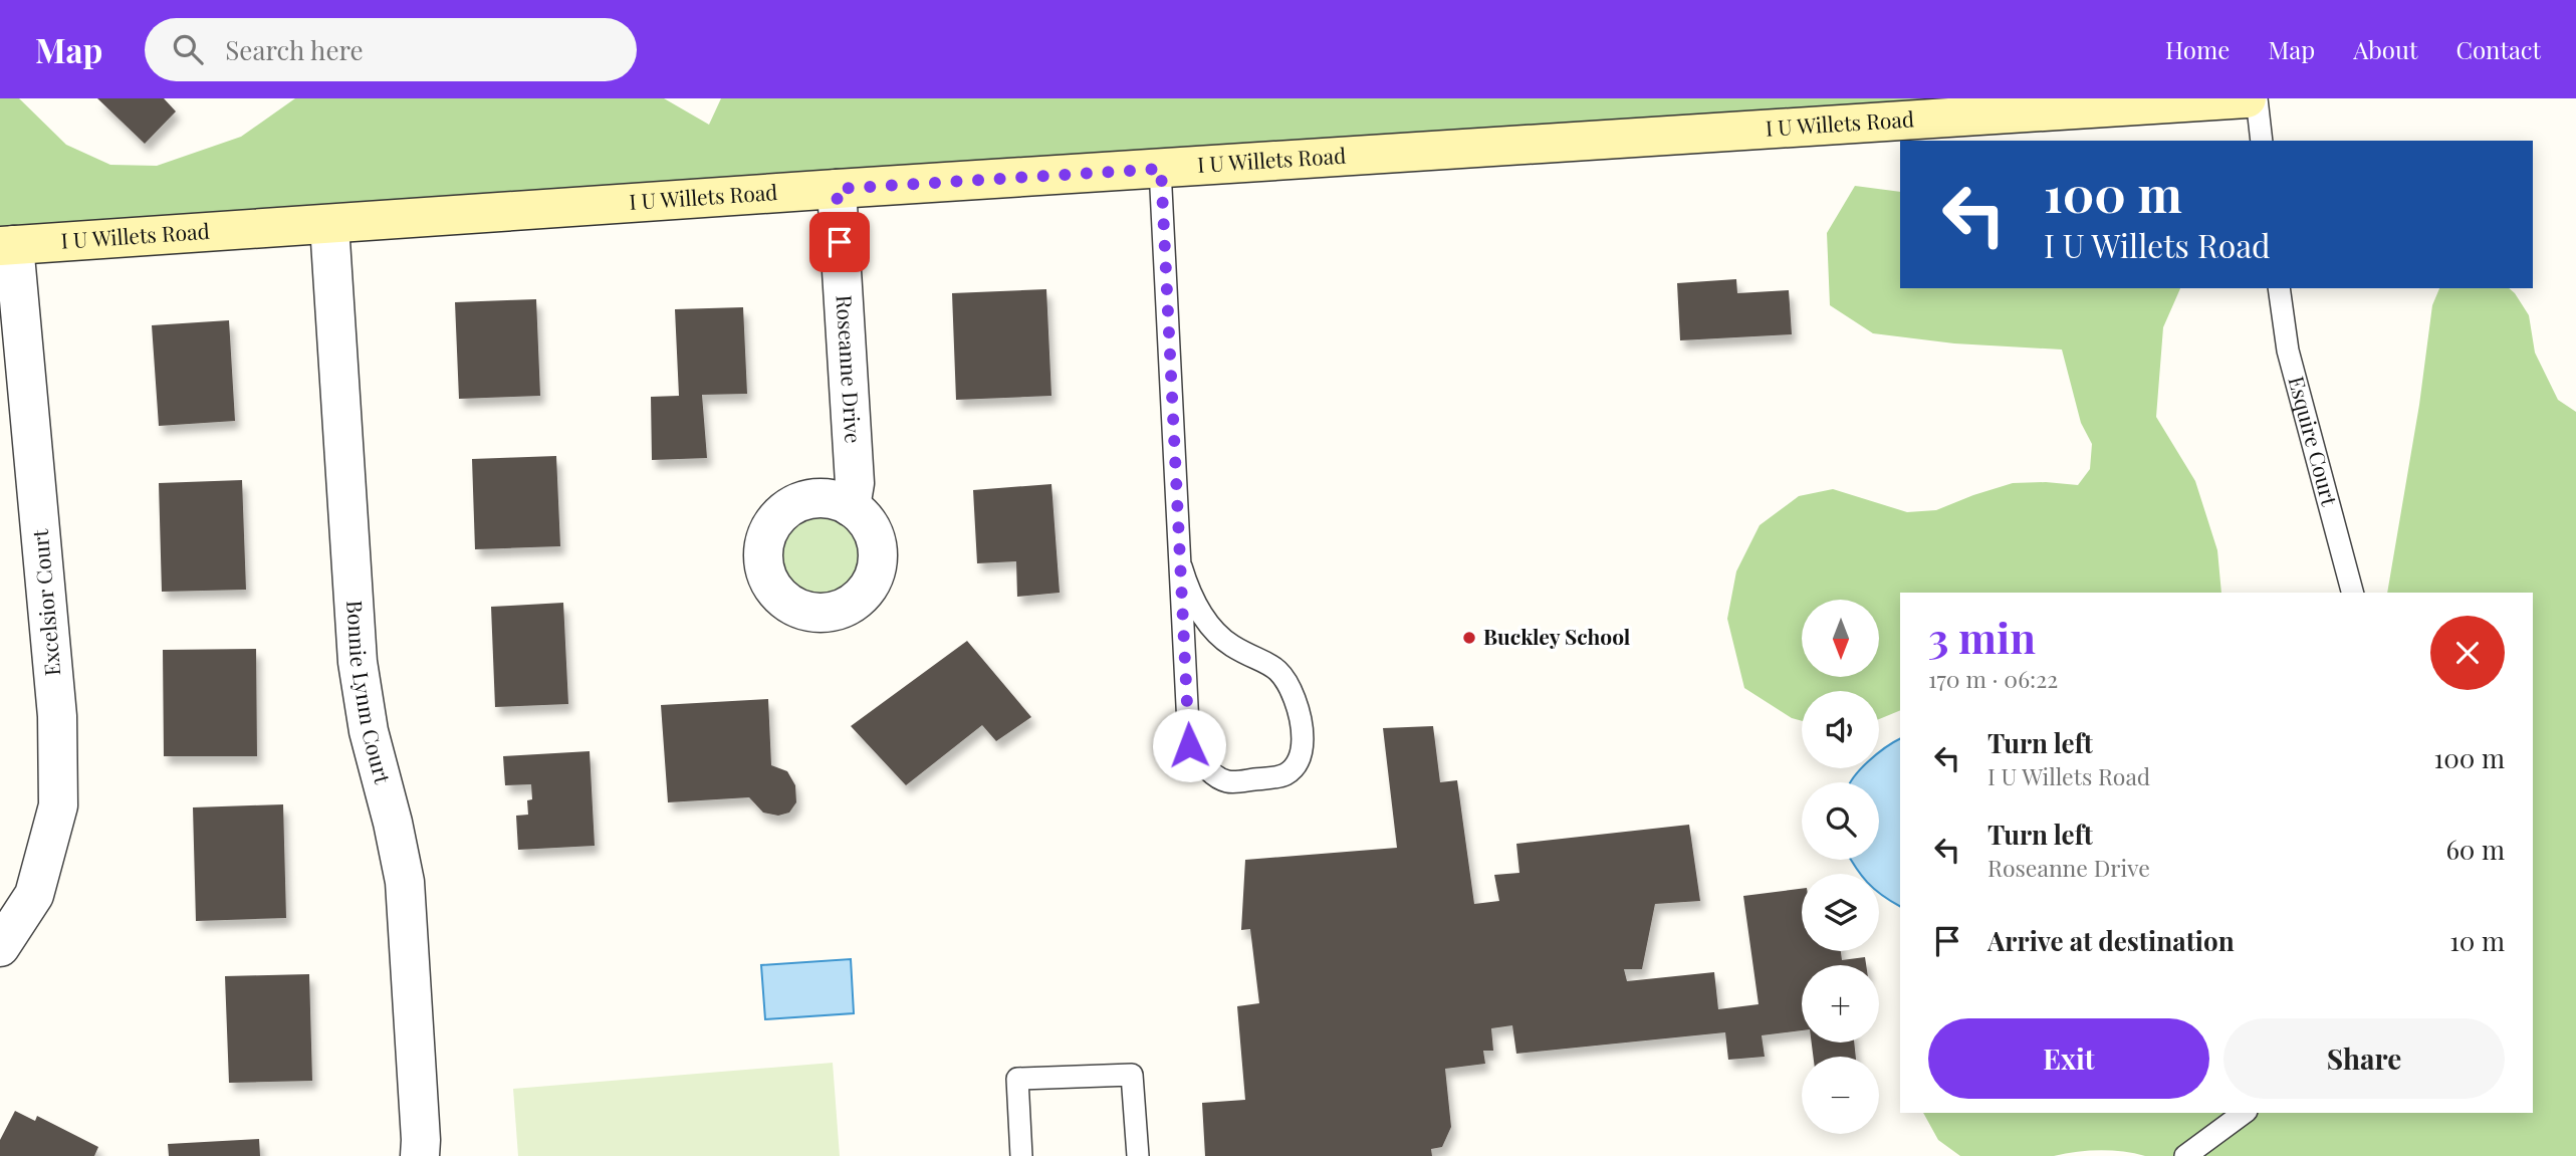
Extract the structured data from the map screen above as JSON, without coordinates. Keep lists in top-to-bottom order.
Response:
{
  "streets": {
    "street": [
      "I U Willets Road",
      "Roseanne Drive",
      "Excelsior Court",
      "Bonnie Lynm Court"
    ],
    "lane": ["Esquire Court"]
  },
  "crossings": [
    ["I U Willets Road", "Roseanne Drive"],
    ["I U Willets Road", "Excelsior Court"],
    ["I U Willets Road", "Bonnie Lynm Court"]
  ],
  "places": ["Buckley School"],
  "north": "bottom",
  "page": {
    "header": "Map",
    "search": "Search here",
    "nav": [
      "Home",
      "Map",
      "About",
      "Contact"
    ],
    "turn": ["100 m", "I U Willets Road"],
    "heading": ["3 min", "170 m · 06:22"],
    "map_buttons": ["+", "−"],
    "list": [
      {
        "name": "Turn left",
        "note": "I U Willets Road",
        "value": "100 m"
      },
      {
        "name": "Turn left",
        "note": "Roseanne Drive",
        "value": "60 m"
      },
      {
        "name": "Arrive at destination",
        "value": "10 m"
      }
    ],
    "buttons": ["Exit", "Share"]
  }
}
